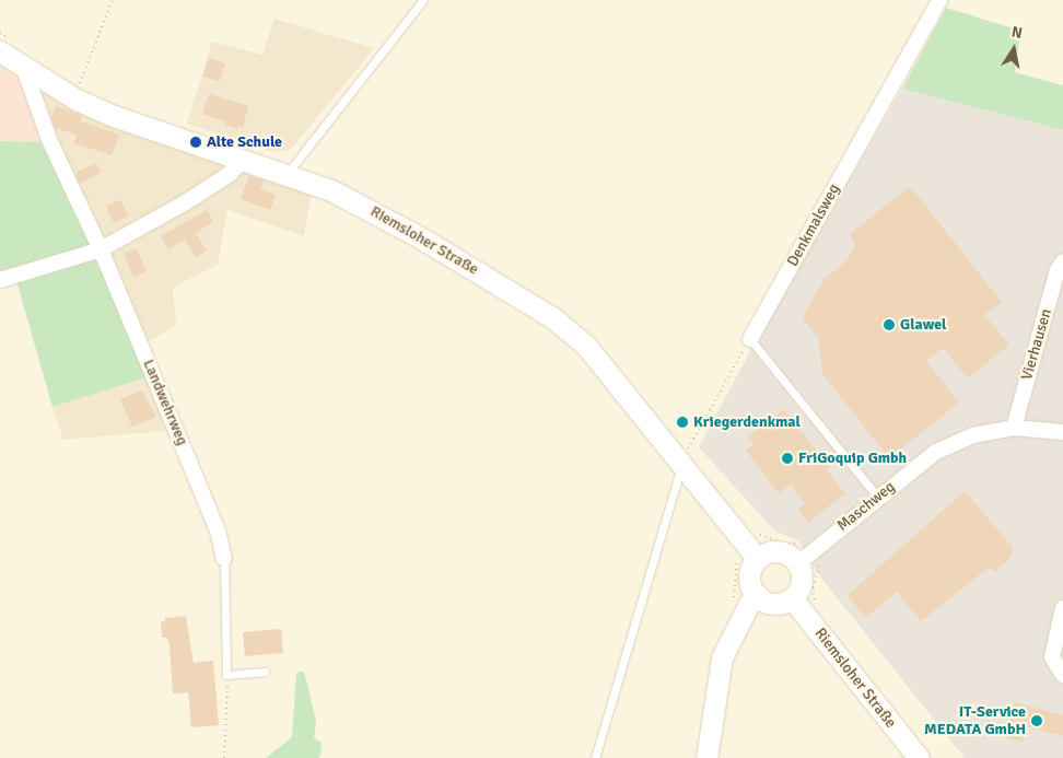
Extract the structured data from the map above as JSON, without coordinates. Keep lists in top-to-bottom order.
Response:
{
  "streets": {
    "main road": ["Riemsloher Straße"],
    "street": [
      "Denkmalsweg",
      "Vierhausen",
      "Landwehrweg",
      "Maschweg"
    ]
  },
  "crossings": [
    ["Riemsloher Straße", "Landwehrweg"],
    ["Riemsloher Straße", "Maschweg"],
    ["Vierhausen", "Maschweg"]
  ],
  "places": [
    "Alte Schule",
    "Glawel",
    "Kriegerdenkmal",
    "FriGoquip Gmbh",
    "IT-Service MEDATA GmbH"
  ],
  "north": "top"
}
